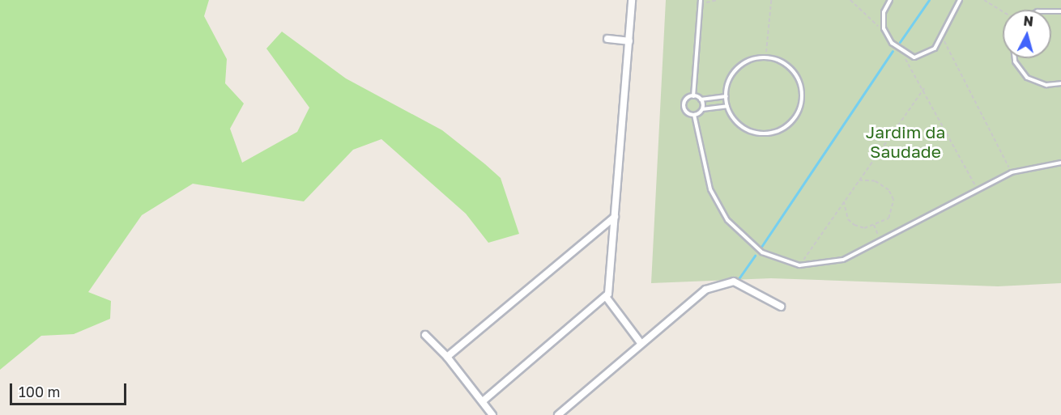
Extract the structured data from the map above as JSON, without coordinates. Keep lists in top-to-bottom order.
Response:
{
  "parks": ["Jardim da Saudade"],
  "scale_bar": "100 m",
  "north": "top"
}
